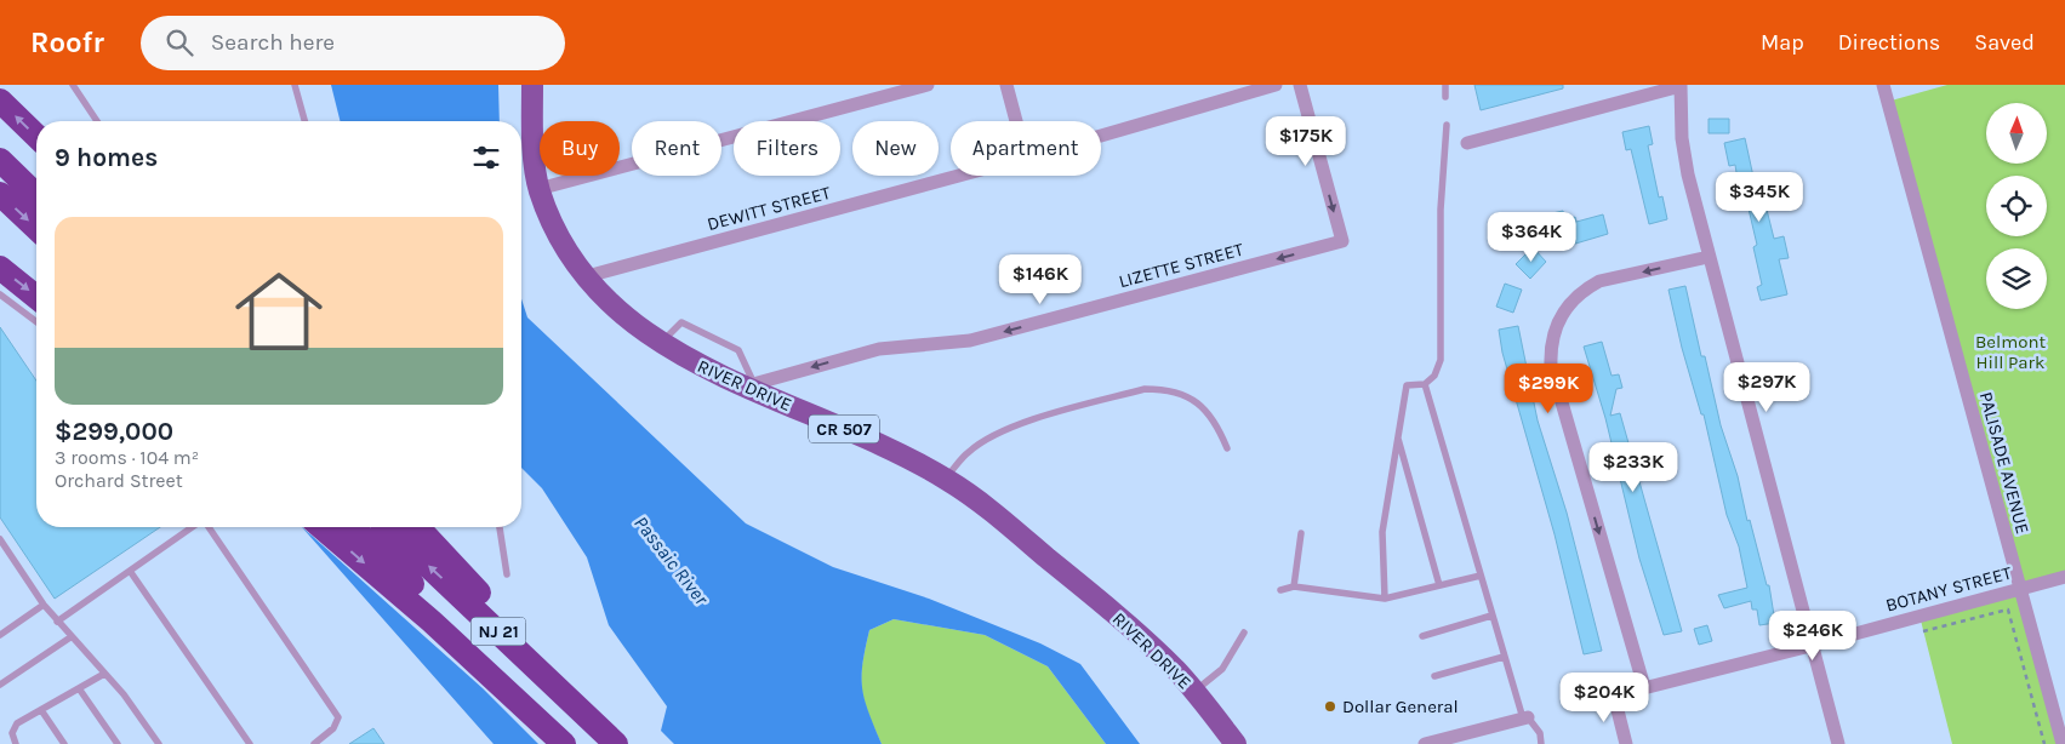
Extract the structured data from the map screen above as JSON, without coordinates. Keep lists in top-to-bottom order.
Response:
{
  "streets": {
    "highway": ["NJ 21"],
    "main road": ["RIVER DRIVE", "CR 507"],
    "street": [
      "DEWITT STREET",
      "LIZETTE STREET",
      "PALISADE AVENUE",
      "BOTANY STREET"
    ]
  },
  "crossings": [
    ["DEWITT STREET", "RIVER DRIVE"],
    ["LIZETTE STREET", "RIVER DRIVE"],
    ["PALISADE AVENUE", "BOTANY STREET"]
  ],
  "one_way": ["LIZETTE STREET"],
  "water": ["Passaic River"],
  "parks": ["Belmont Hill Park"],
  "places": ["Dollar General"],
  "north": "top",
  "page": {
    "header": "Roofr",
    "search": "Search here",
    "nav": ["Map", "Directions", "Saved"],
    "price": [
      "$175K",
      "$345K",
      "$364K",
      "$146K",
      "$297K",
      "$299K",
      "$233K",
      "$246K",
      "$204K"
    ],
    "chip": [
      "Buy",
      "Rent",
      "Filters",
      "New",
      "Apartment"
    ],
    "heading": "9 homes",
    "list": [
      {
        "name": "$299,000",
        "note": "3 rooms · 104 m² · Orchard Street"
      }
    ]
  }
}
